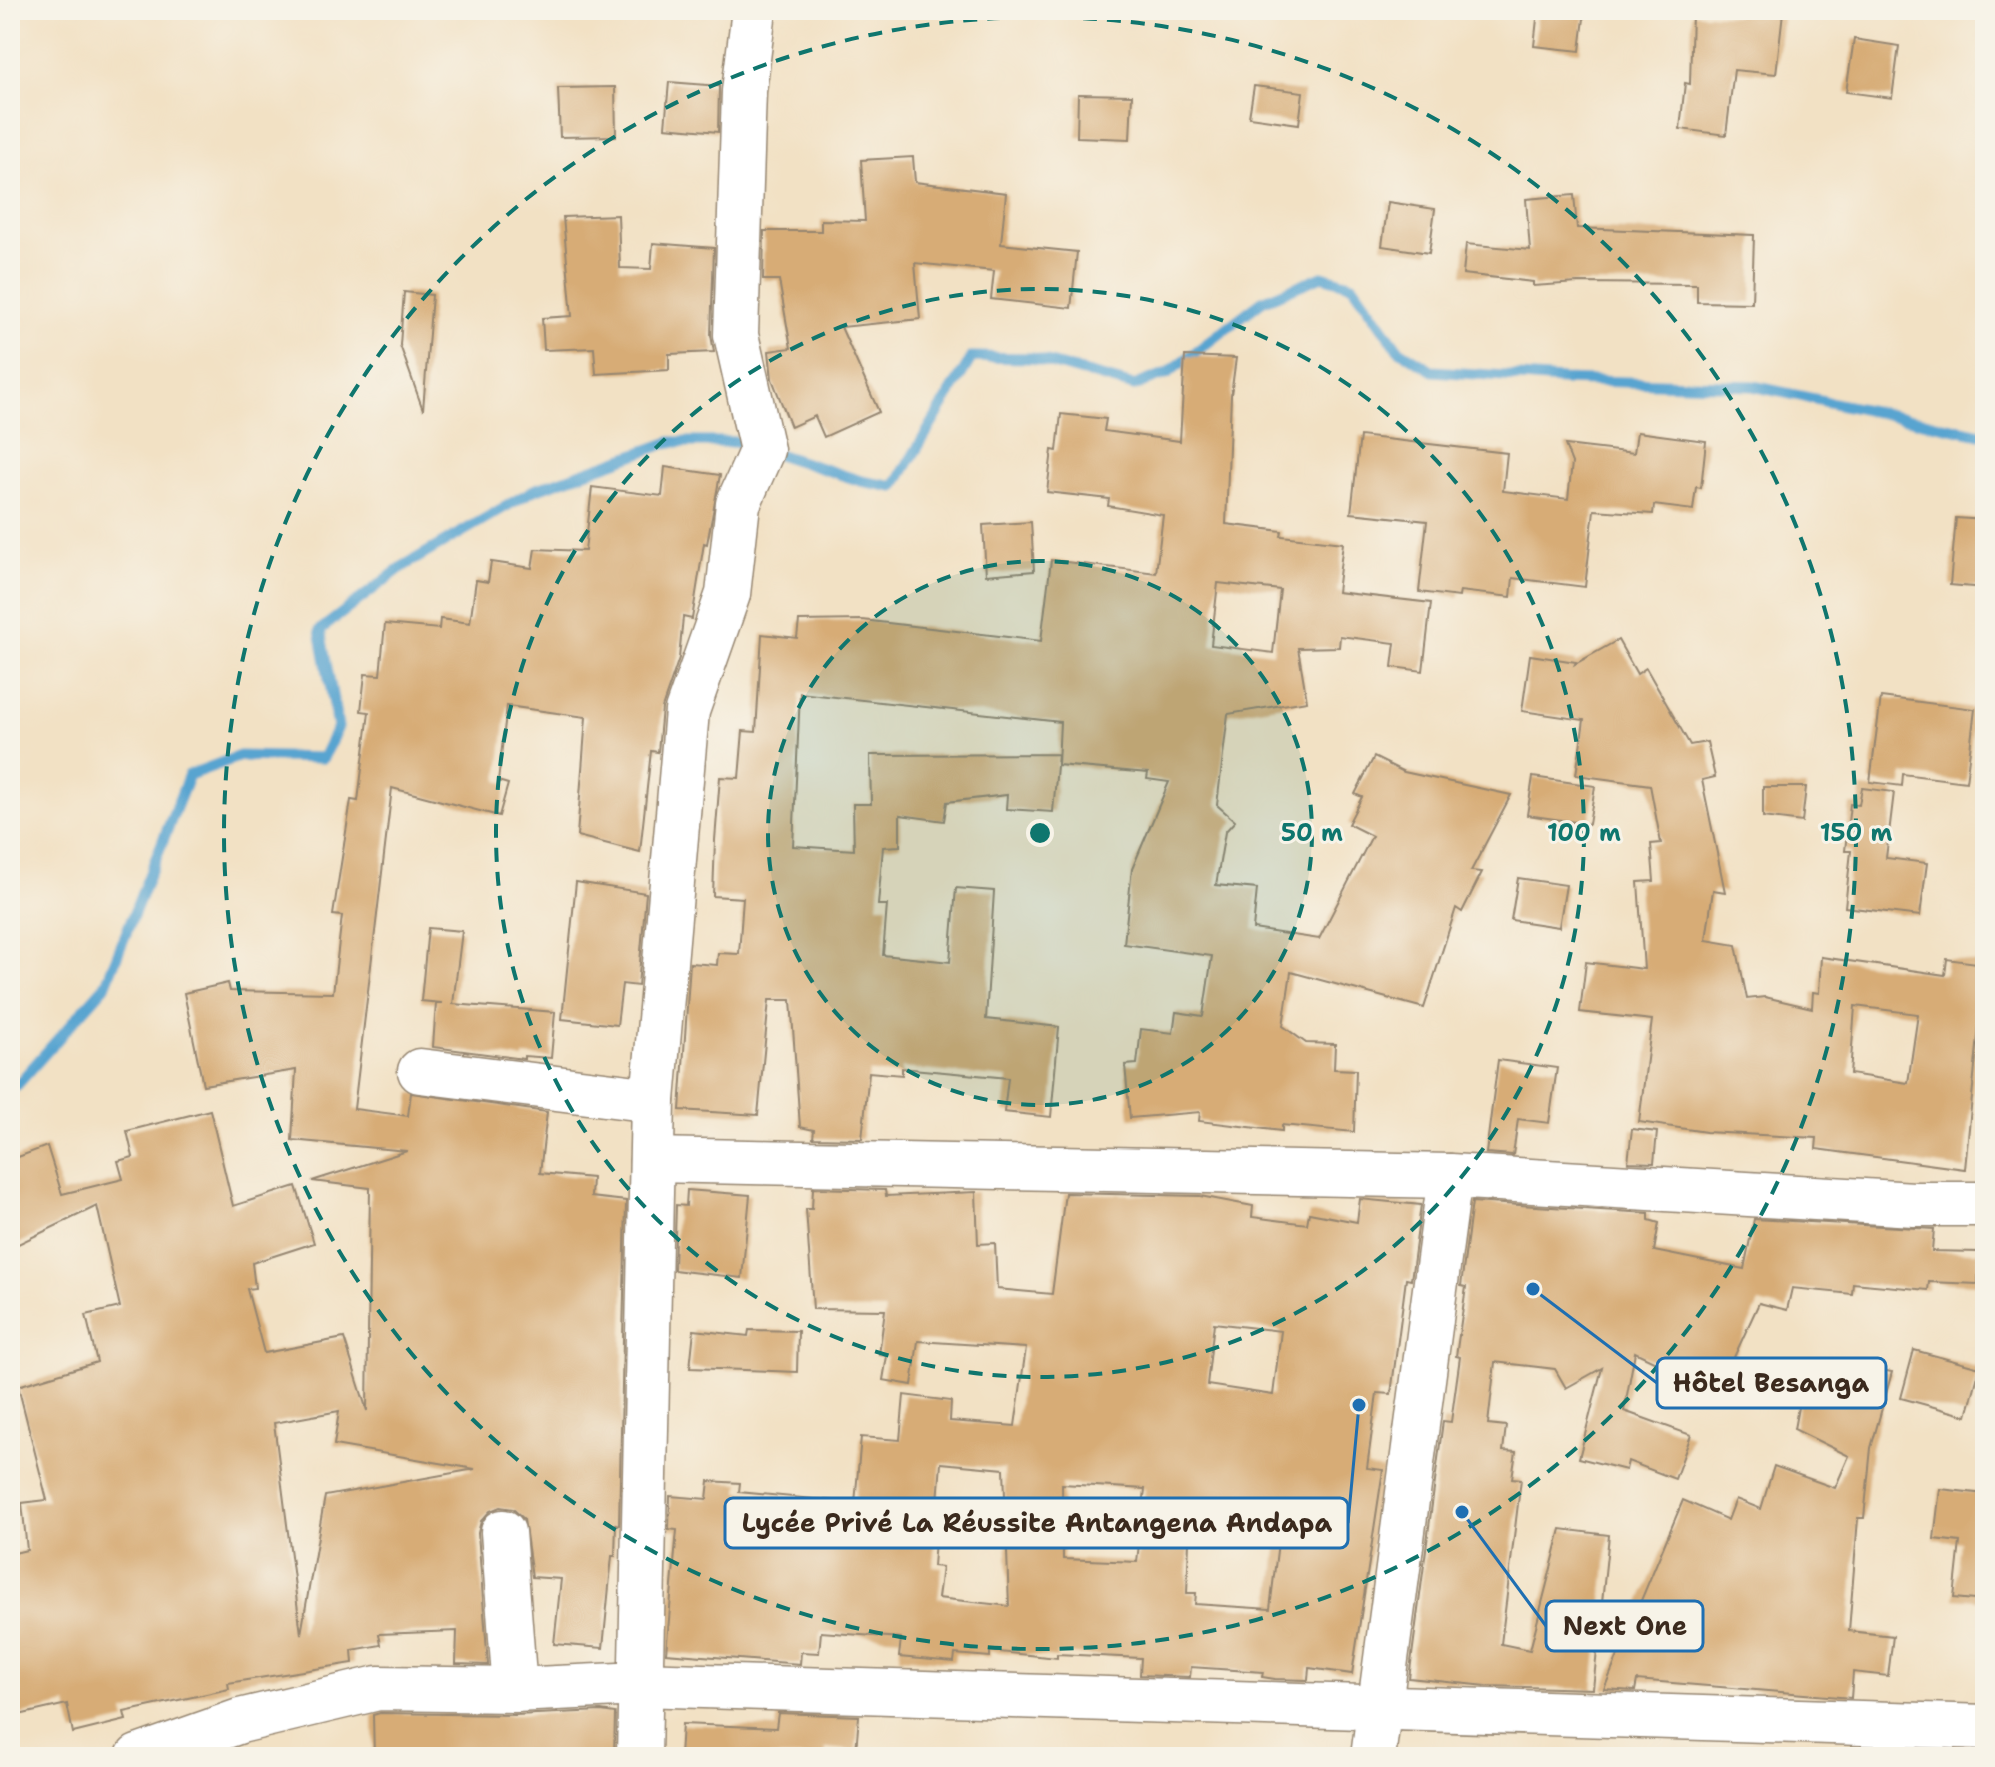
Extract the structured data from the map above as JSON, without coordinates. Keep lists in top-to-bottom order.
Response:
{
  "places": ["Hôtel Besanga", "Lycée Privé La Réussite Antangena Andapa", "Next One"],
  "rings": ["50 m", "100 m", "150 m"]
}
